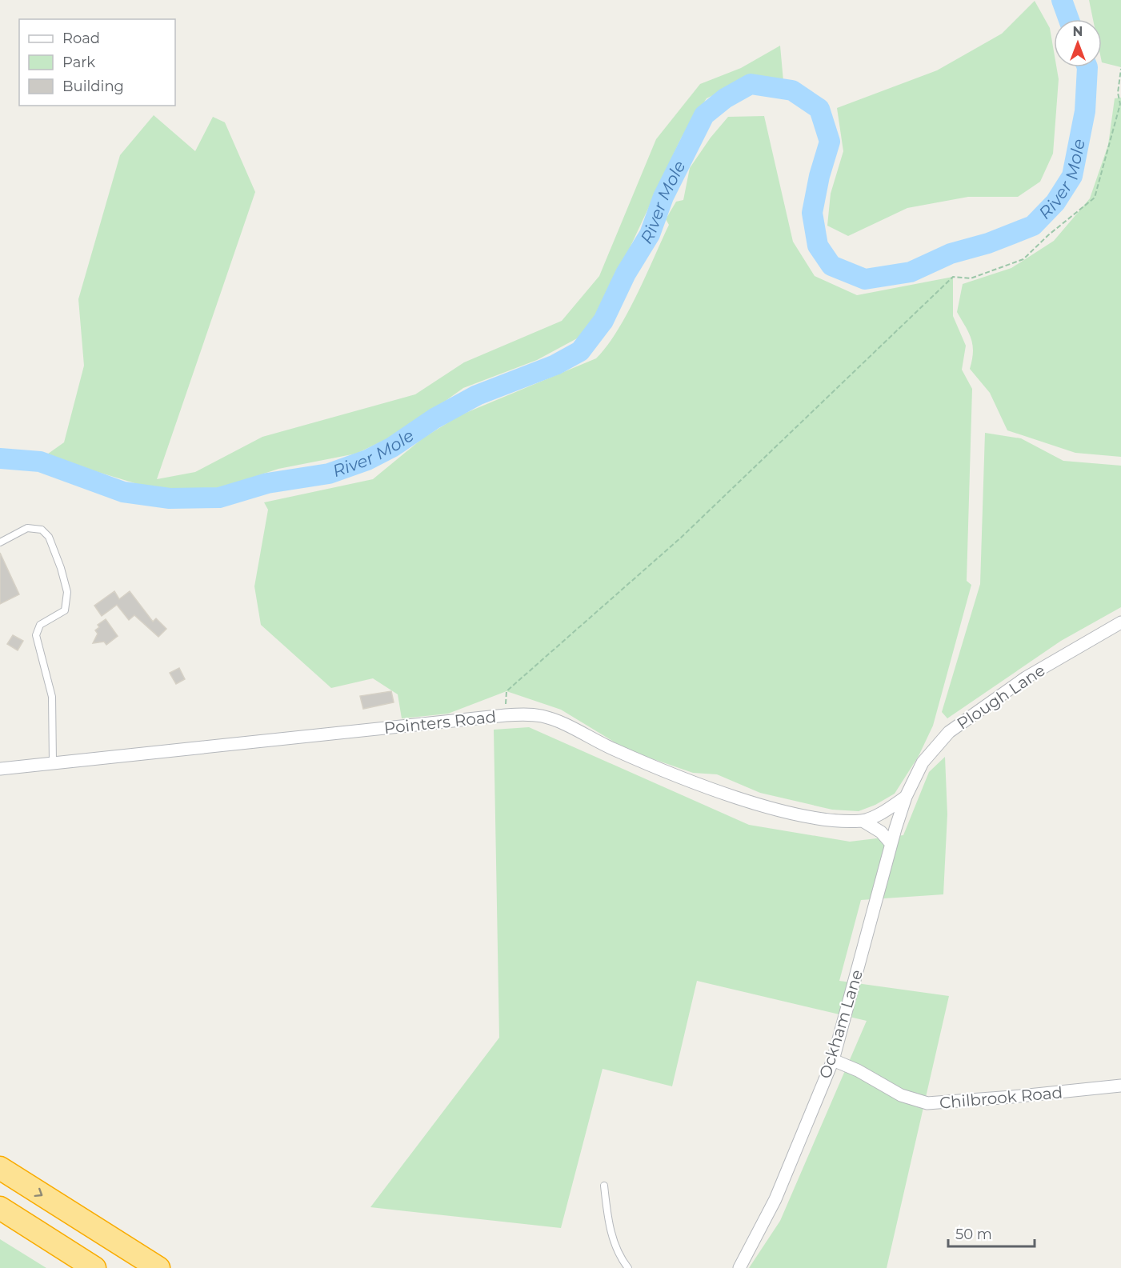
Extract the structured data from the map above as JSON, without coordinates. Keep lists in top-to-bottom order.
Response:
{
  "streets": {
    "street": [
      "Plough Lane",
      "Pointers Road",
      "Ockham Lane",
      "Chilbrook Road"
    ]
  },
  "crossings": [
    ["Plough Lane", "Ockham Lane"],
    ["Pointers Road", "Ockham Lane"],
    ["Ockham Lane", "Chilbrook Road"]
  ],
  "water": ["River Mole"],
  "legend": ["Road", "Park", "Building"],
  "scale_bar": "50 m",
  "north": "top"
}
